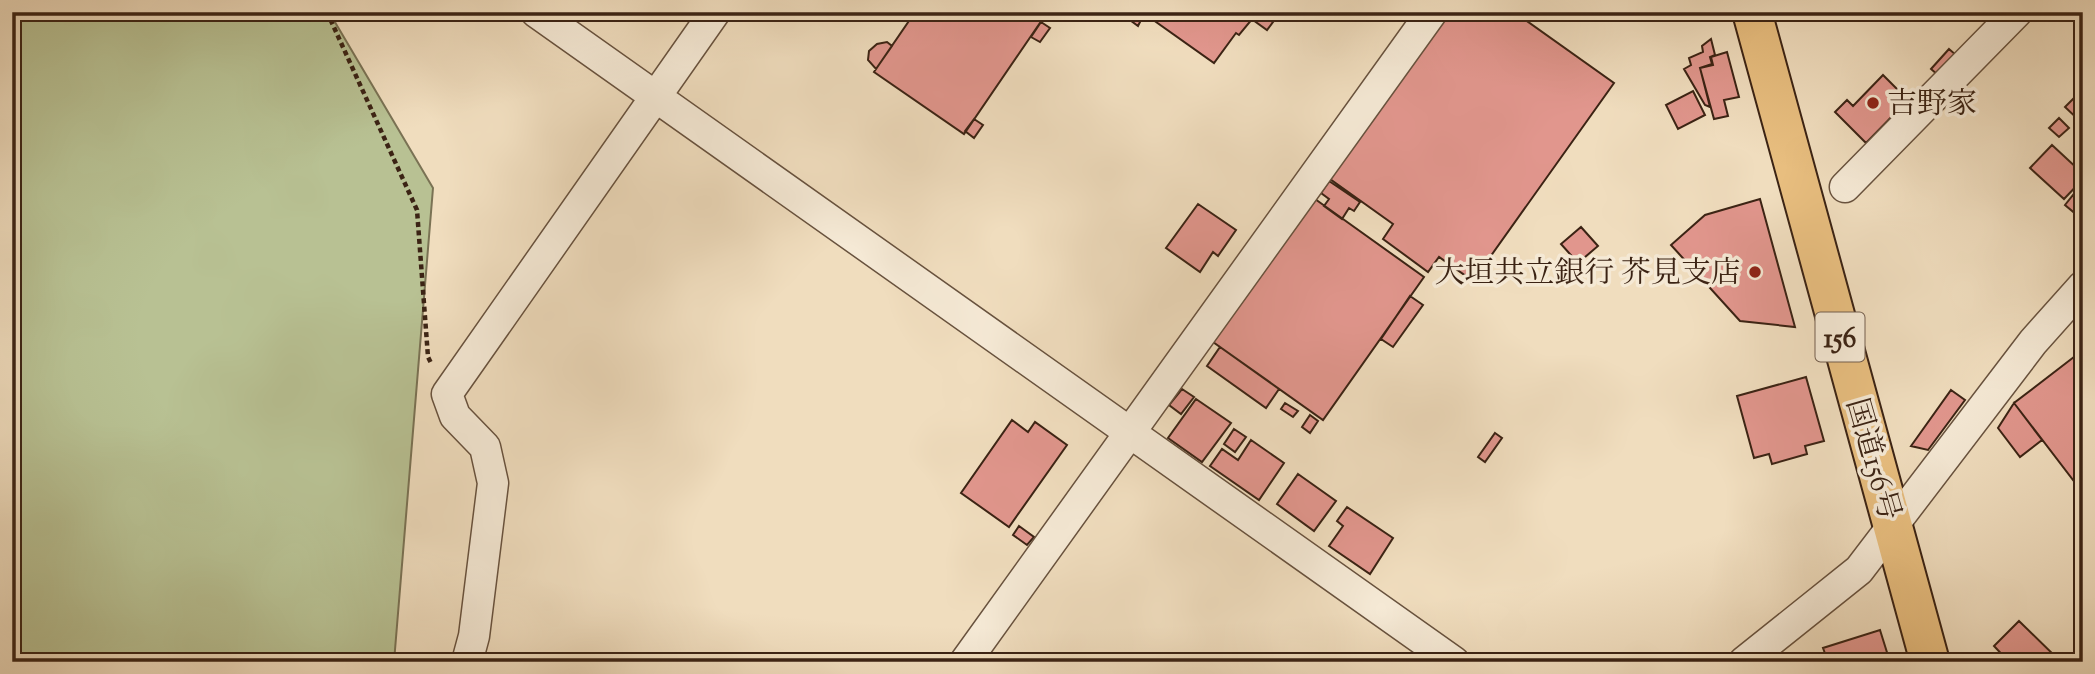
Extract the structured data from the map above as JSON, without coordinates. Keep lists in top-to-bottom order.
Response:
{
  "streets": {
    "highway": ["156", "国道156号"]
  },
  "places": ["吉野家", "大垣共立銀行 芥見支店"]
}
